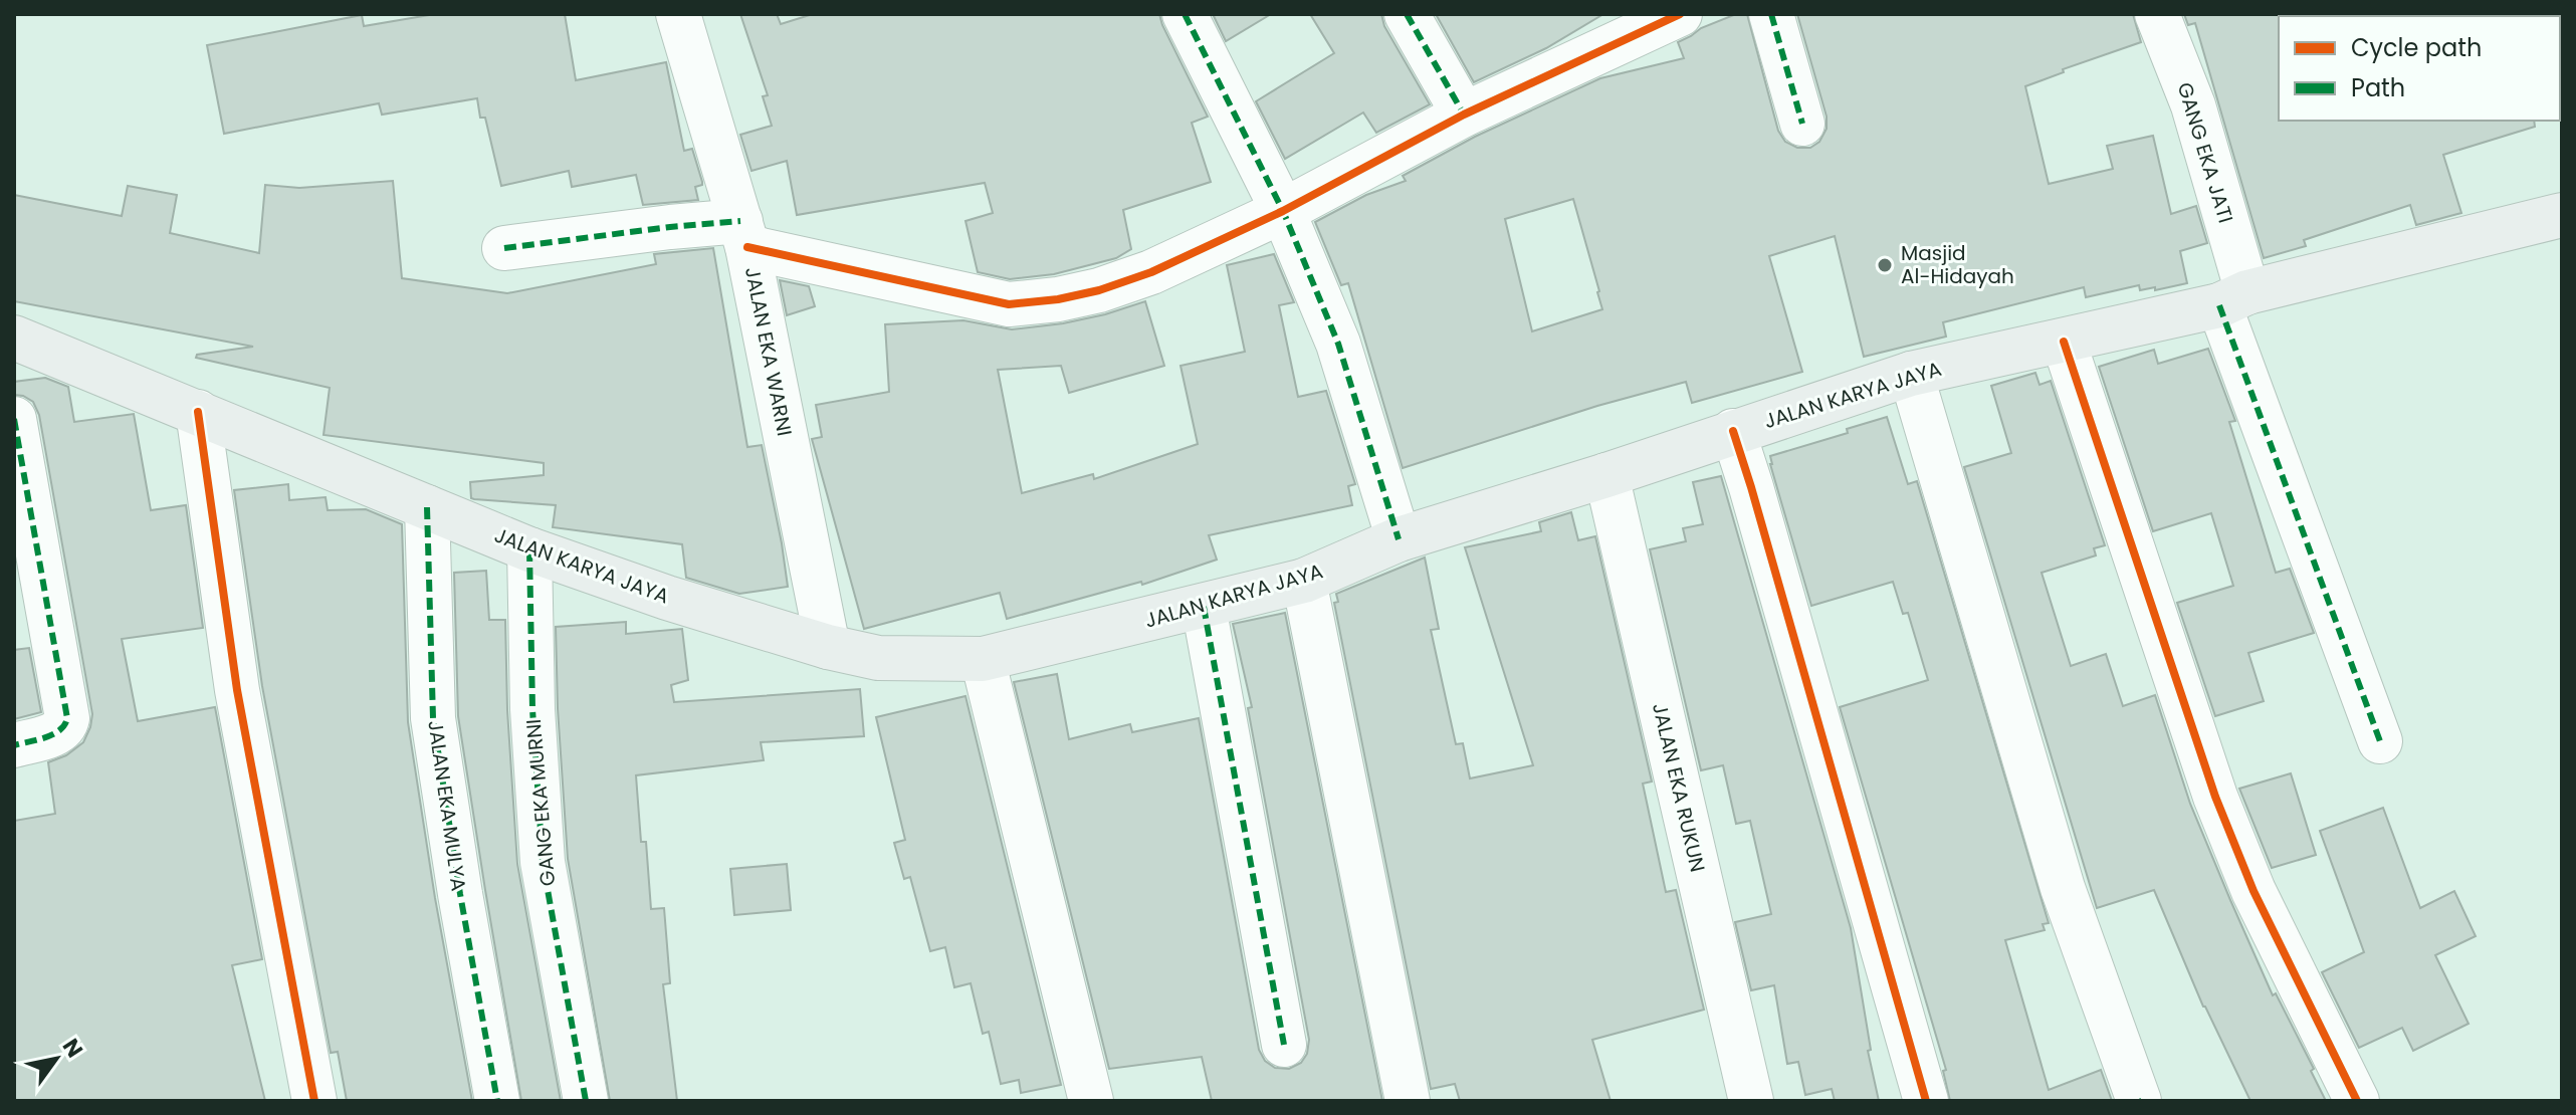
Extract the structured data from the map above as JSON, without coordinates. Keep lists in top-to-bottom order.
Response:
{
  "streets": {
    "main road": ["JALAN KARYA JAYA"],
    "street": [
      "GANG EKA JATI",
      "JALAN EKA WARNI",
      "JALAN EKA RUKUN",
      "GANG EKA MURNI",
      "JALAN EKA MULYA"
    ]
  },
  "crossings": [
    ["GANG EKA JATI", "JALAN KARYA JAYA"],
    ["JALAN EKA WARNI", "JALAN KARYA JAYA"],
    ["JALAN KARYA JAYA", "JALAN EKA RUKUN"],
    ["JALAN KARYA JAYA", "GANG EKA MURNI"],
    ["JALAN KARYA JAYA", "JALAN EKA MULYA"]
  ],
  "places": ["Masjid Al-Hidayah"],
  "legend": ["Cycle path", "Path"],
  "north": "top right"
}
